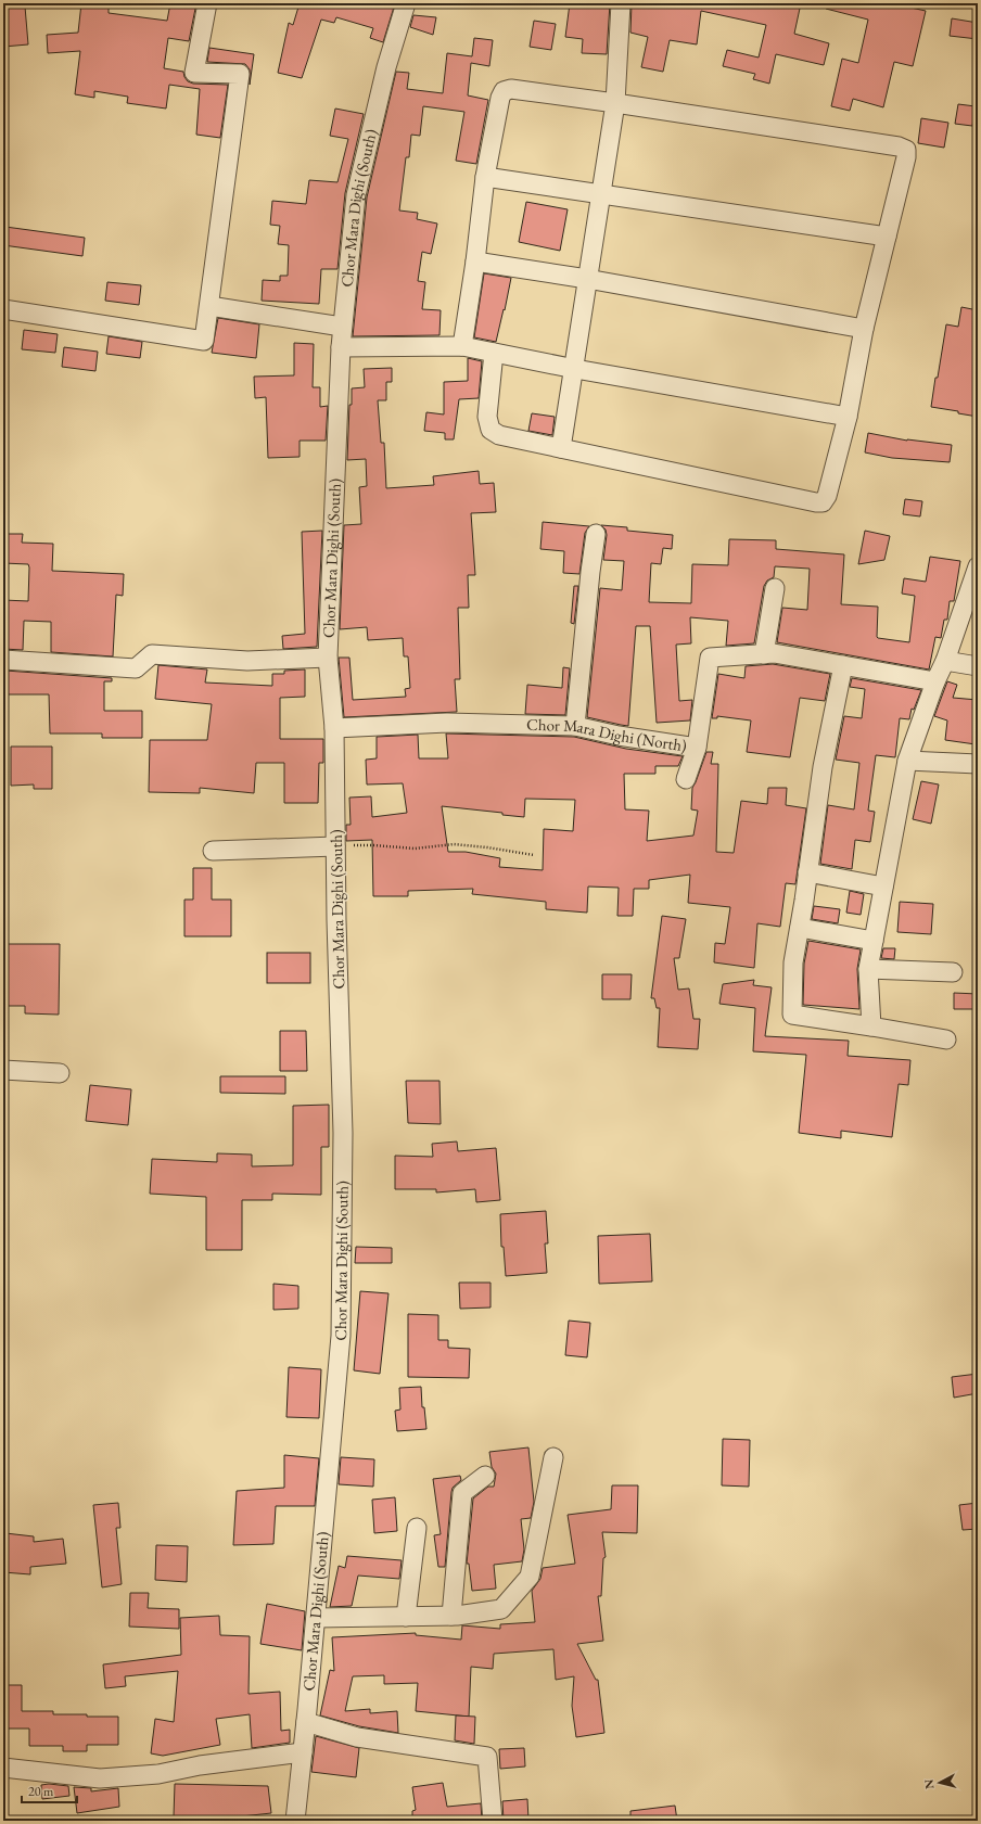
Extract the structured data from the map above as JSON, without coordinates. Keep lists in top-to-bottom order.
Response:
{
  "streets": {
    "street": ["Chor Mara Dighi (South)", "Chor Mara Dighi (North)"]
  },
  "crossings": [
    ["Chor Mara Dighi (South)", "Chor Mara Dighi (North)"]
  ],
  "scale_bar": "20 m",
  "north": "left"
}
